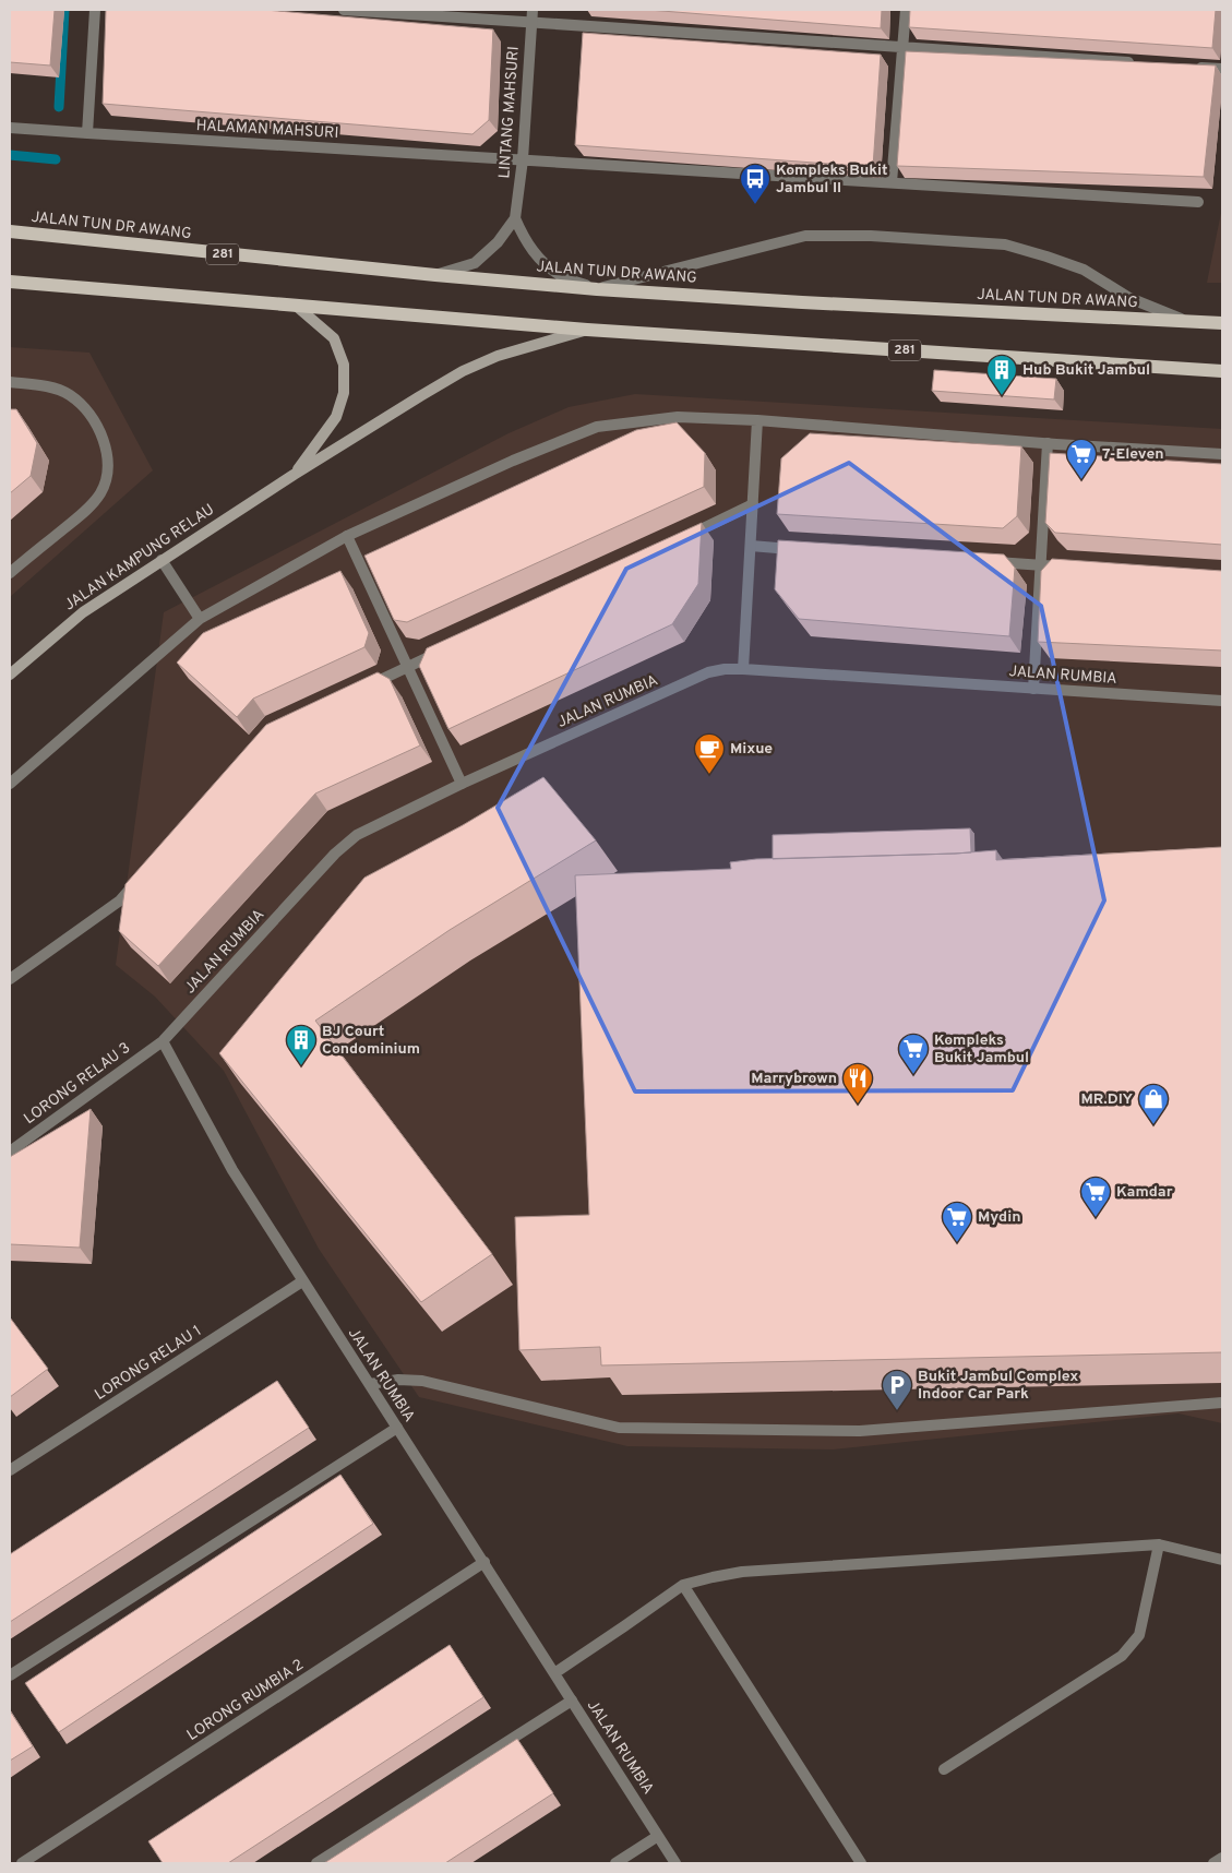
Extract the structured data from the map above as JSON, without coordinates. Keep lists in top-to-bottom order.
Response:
{
  "streets": {
    "main road": ["JALAN TUN DR AWANG", "281"],
    "street": [
      "LINTANG MAHSURI",
      "HALAMAN MAHSURI",
      "JALAN KAMPUNG RELAU",
      "JALAN RUMBIA",
      "LORONG RELAU 3",
      "LORONG RELAU 1",
      "LORONG RUMBIA 2"
    ]
  },
  "crossings": [
    ["LINTANG MAHSURI", "HALAMAN MAHSURI"],
    ["LINTANG MAHSURI", "JALAN TUN DR AWANG"],
    ["281", "JALAN KAMPUNG RELAU"],
    ["JALAN RUMBIA", "LORONG RELAU 3"],
    ["JALAN RUMBIA", "LORONG RELAU 1"],
    ["JALAN RUMBIA", "LORONG RUMBIA 2"]
  ],
  "places": {
    "bus stop": ["Kompleks Bukit Jambul II"],
    "building": ["Hub Bukit Jambul", "BJ Court Condominium"],
    "supermarket": [
      "7-Eleven",
      "Kompleks Bukit Jambul",
      "Kamdar",
      "Mydin"
    ],
    "cafe": ["Mixue"],
    "restaurant": ["Marrybrown"],
    "shop": ["MR.DIY"],
    "parking": ["Bukit Jambul Complex Indoor Car Park"]
  }
}
